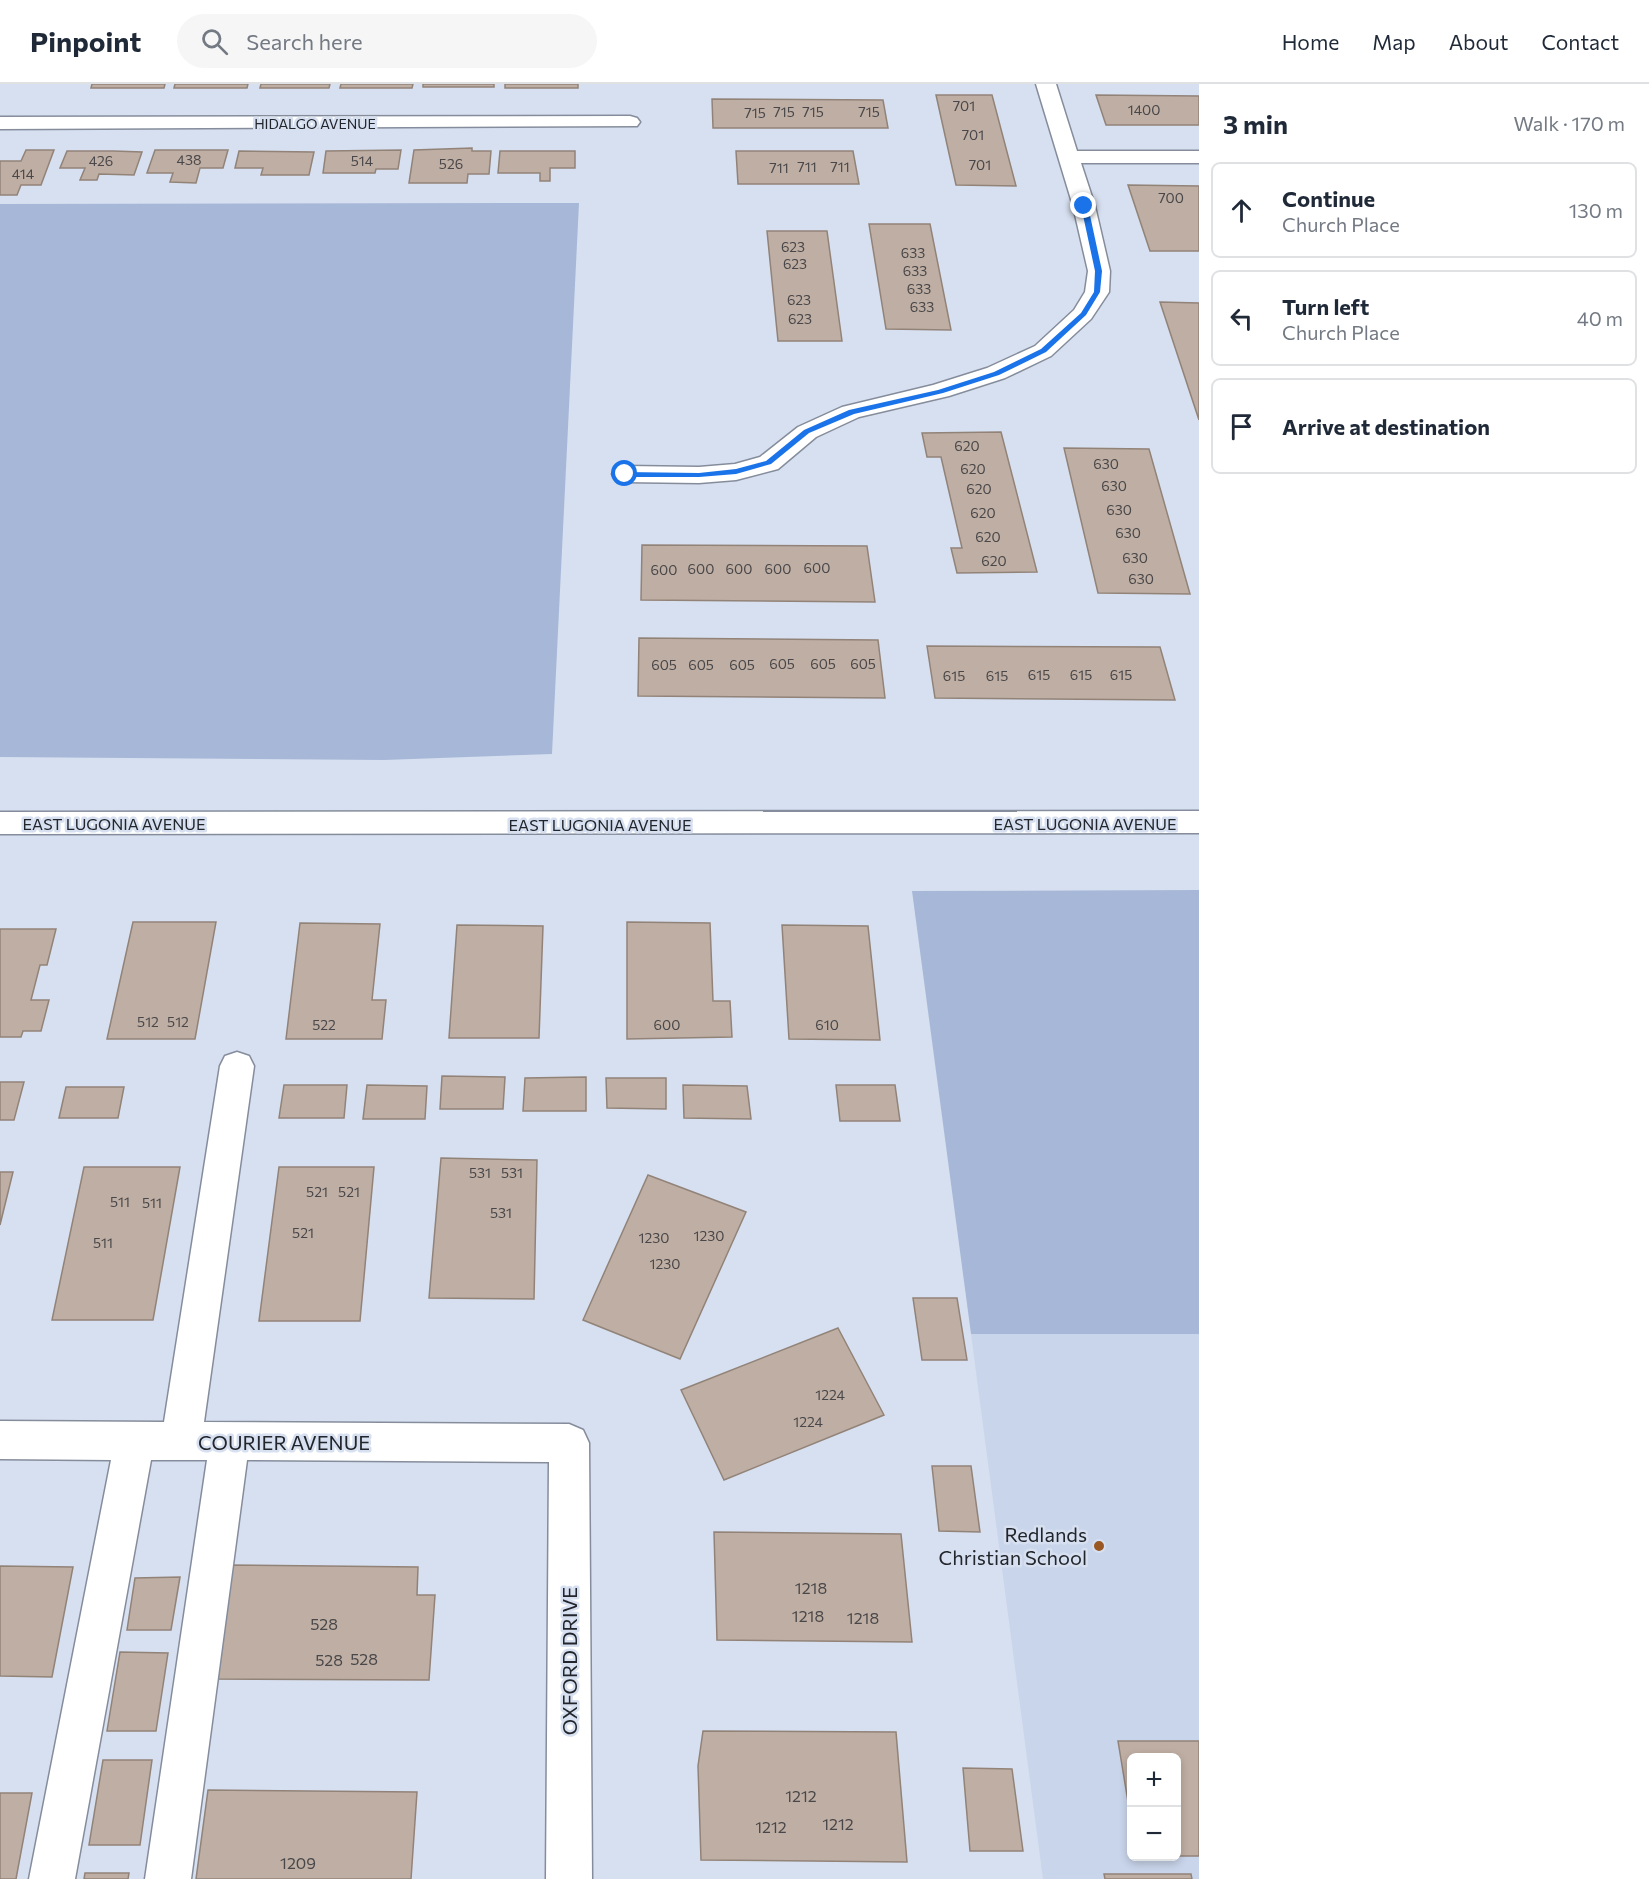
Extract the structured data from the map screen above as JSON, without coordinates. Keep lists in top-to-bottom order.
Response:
{
  "streets": {
    "street": [
      "HIDALGO AVENUE",
      "EAST LUGONIA AVENUE",
      "COURIER AVENUE",
      "OXFORD DRIVE"
    ]
  },
  "crossings": [
    ["COURIER AVENUE", "OXFORD DRIVE"]
  ],
  "places": ["Redlands Christian School"],
  "house_numbers": [
    "701",
    "1400",
    "715",
    "715",
    "715",
    "715",
    "701",
    "438",
    "426",
    "514",
    "526",
    "701",
    "711",
    "711",
    "711",
    "414",
    "700",
    "623",
    "633",
    "623",
    "633",
    "633",
    "623",
    "633",
    "623",
    "620",
    "630",
    "620",
    "630",
    "620",
    "630",
    "620",
    "630",
    "620",
    "630",
    "620",
    "600",
    "600",
    "600",
    "600",
    "600",
    "630",
    "605",
    "605",
    "605",
    "605",
    "605",
    "605",
    "615",
    "615",
    "615",
    "615",
    "615",
    "512",
    "512",
    "522",
    "600",
    "610",
    "531",
    "531",
    "521",
    "521",
    "511",
    "511",
    "531",
    "521",
    "1230",
    "1230",
    "511",
    "1230",
    "1224",
    "1224",
    "1218",
    "1218",
    "1218",
    "528",
    "528",
    "528",
    "1212",
    "1212",
    "1212",
    "1209"
  ],
  "page": {
    "header": "Pinpoint",
    "search": "Search here",
    "nav": [
      "Home",
      "Map",
      "About",
      "Contact"
    ],
    "heading": ["3 min", "Walk · 170 m"],
    "list": [
      ["Continue", "Church Place", "130 m"],
      ["Turn left", "Church Place", "40 m"],
      "Arrive at destination"
    ],
    "map_buttons": ["+", "−"]
  }
}
